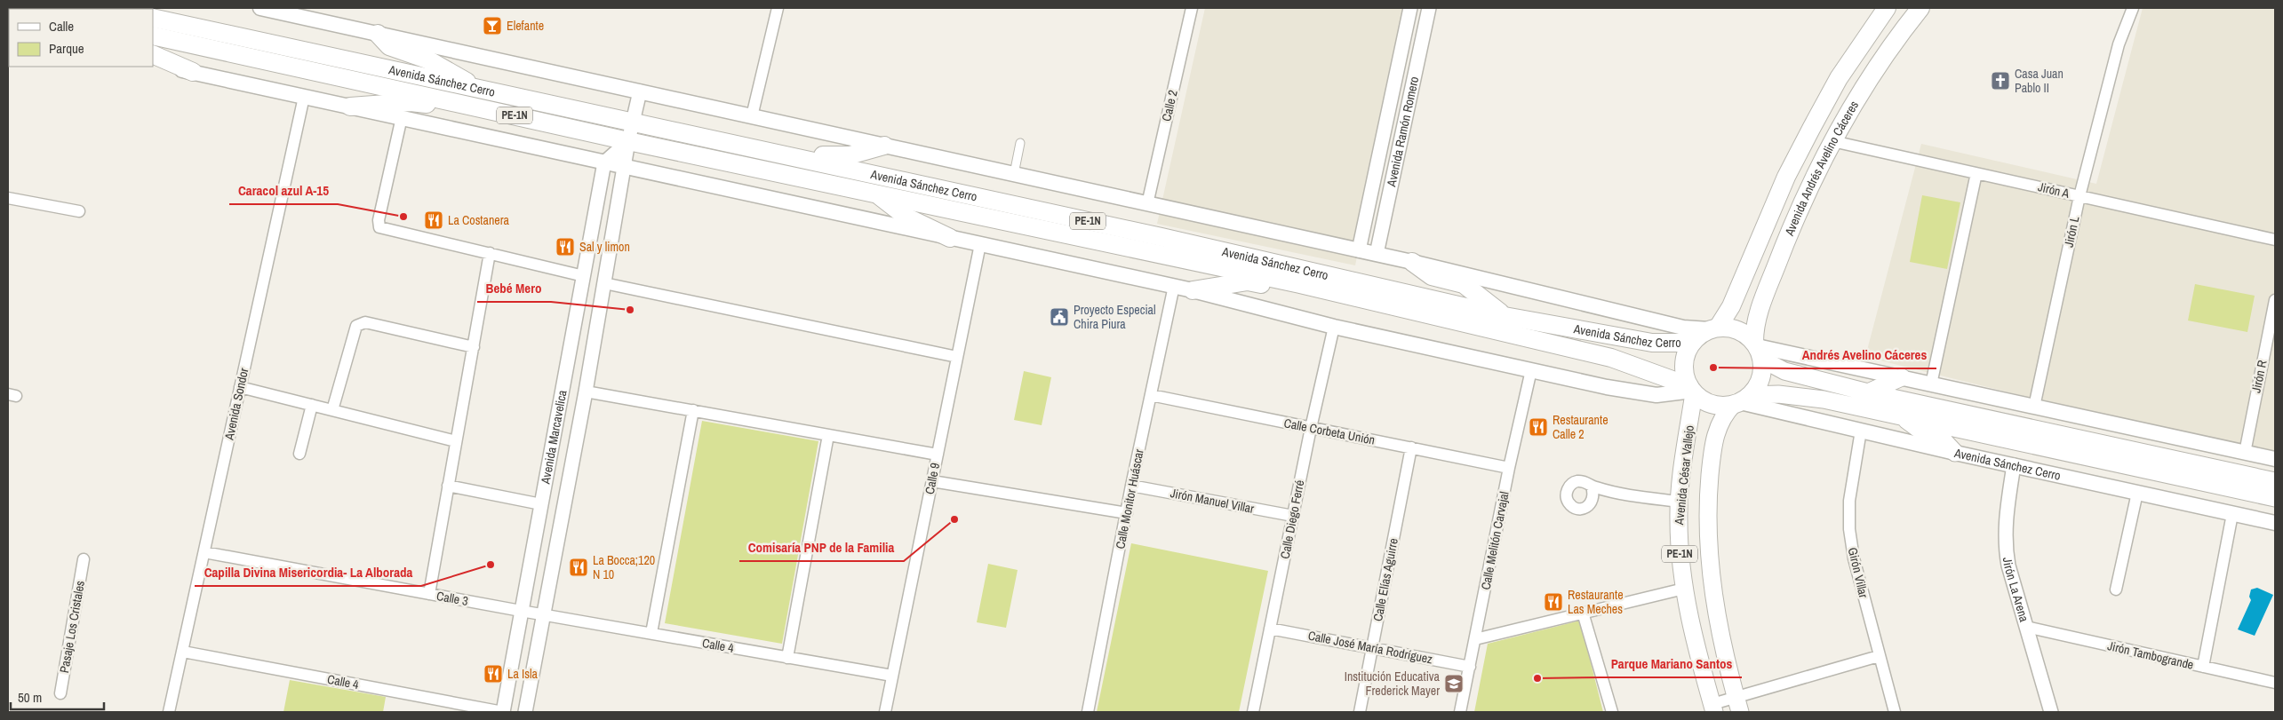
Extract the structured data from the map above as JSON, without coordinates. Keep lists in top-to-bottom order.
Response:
{
  "streets": {
    "highway": ["Avenida Sánchez Cerro", "PE-1N", "Avenida Andrés Avelino Cáceres"],
    "main road": ["Avenida César Vallejo"],
    "street": [
      "Calle 2",
      "Avenida Ramón Romero",
      "Jirón A",
      "Jirón L",
      "Jirón R",
      "Avenida Sondor",
      "Calle Corbeta Unión",
      "Avenida Marcavelica",
      "Calle 9",
      "Calle Monitor Huáscar",
      "Jirón Manuel Villar",
      "Calle Diego Ferré",
      "Calle Melitón Carvajal",
      "Girón Villar",
      "Calle Elías Aguirre",
      "Jirón La Arena",
      "Calle 3",
      "Pasaje Los Cristales",
      "Calle 4",
      "Calle José María Rodríguez",
      "Jirón Tambogrande"
    ]
  },
  "crossings": [
    ["Avenida Sánchez Cerro", "Calle 2"],
    ["Avenida Sánchez Cerro", "PE-1N"],
    ["Avenida Sánchez Cerro", "Avenida Ramón Romero"],
    ["Avenida Sánchez Cerro", "Avenida Andrés Avelino Cáceres"],
    ["Avenida Sánchez Cerro", "Avenida Marcavelica"],
    ["Avenida Sánchez Cerro", "Avenida César Vallejo"],
    ["Avenida Sánchez Cerro", "Girón Villar"],
    ["Avenida Sánchez Cerro", "Jirón La Arena"],
    ["PE-1N", "Avenida Andrés Avelino Cáceres"],
    ["PE-1N", "Avenida César Vallejo"],
    ["Avenida Andrés Avelino Cáceres", "Jirón A"],
    ["Avenida Andrés Avelino Cáceres", "Avenida César Vallejo"],
    ["Jirón A", "Jirón L"],
    ["Avenida Sondor", "Calle 3"],
    ["Avenida Sondor", "Calle 4"],
    ["Calle Corbeta Unión", "Calle Monitor Huáscar"],
    ["Calle Corbeta Unión", "Calle Diego Ferré"],
    ["Calle Corbeta Unión", "Calle Melitón Carvajal"],
    ["Calle Corbeta Unión", "Calle Elías Aguirre"],
    ["Avenida Marcavelica", "Calle 3"],
    ["Avenida Marcavelica", "Calle 4"],
    ["Calle 9", "Calle 4"],
    ["Calle Monitor Huáscar", "Jirón Manuel Villar"],
    ["Jirón Manuel Villar", "Calle Diego Ferré"],
    ["Calle Diego Ferré", "Calle José María Rodríguez"],
    ["Calle Melitón Carvajal", "Calle José María Rodríguez"],
    ["Calle Elías Aguirre", "Calle José María Rodríguez"],
    ["Jirón La Arena", "Jirón Tambogrande"],
    ["Calle 3", "Calle 4"]
  ],
  "places": {
    "bar": ["Elefante"],
    "church": ["Casa Juan Pablo II"],
    "other": [
      "Caracol azul A-15",
      "Bebé Mero",
      "Andrés Avelino Cáceres",
      "Comisaría PNP de la Familia",
      "Capilla Divina Misericordia- La Alborada",
      "Parque Mariano Santos"
    ],
    "restaurant": [
      "La Costanera",
      "Sal y limon",
      "Restaurante Calle 2",
      "La Bocca;120 N 10",
      "Restaurante Las Meches",
      "La Isla"
    ],
    "public building": ["Proyecto Especial Chira Piura"],
    "school or university": ["Institución Educativa Frederick Mayer"]
  },
  "legend": ["Calle", "Parque"],
  "scale_bar": "50 m"
}
